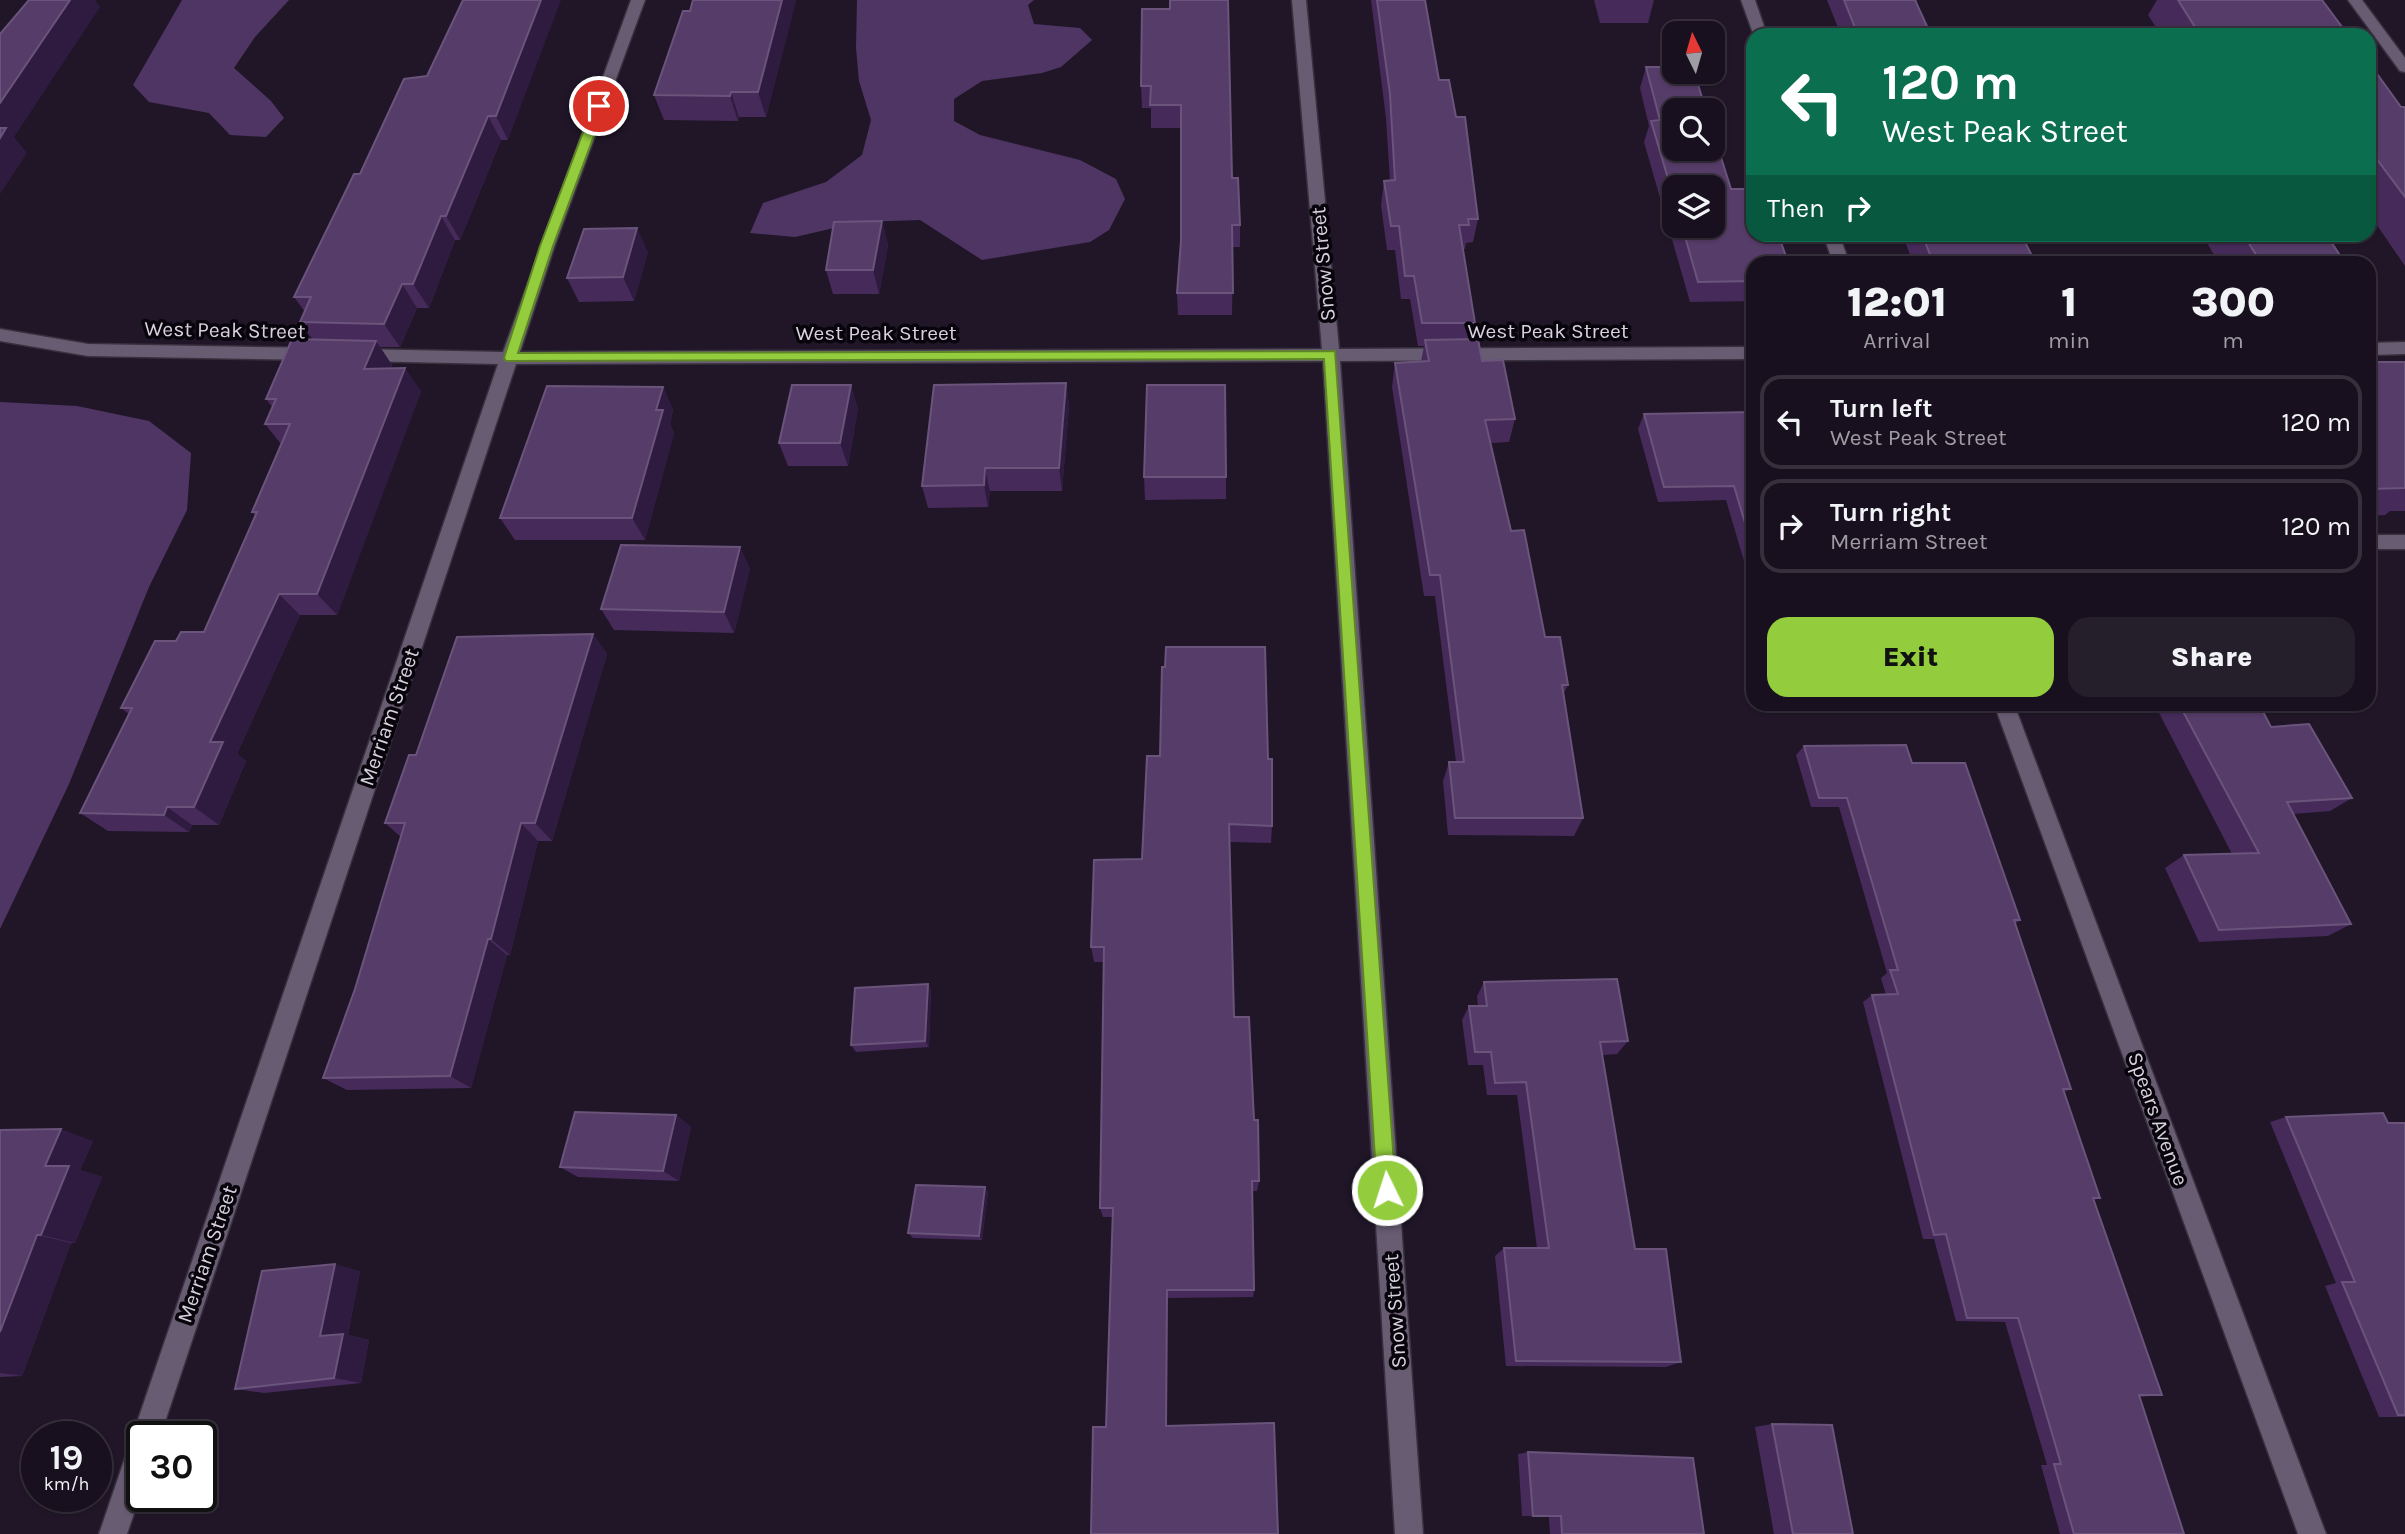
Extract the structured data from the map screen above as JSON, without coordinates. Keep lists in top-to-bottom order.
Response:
{
  "streets": {
    "street": [
      "Snow Street",
      "West Peak Street",
      "Merriam Street",
      "Spears Avenue"
    ]
  },
  "crossings": [
    ["Snow Street", "West Peak Street"],
    ["West Peak Street", "Merriam Street"]
  ],
  "north": "top",
  "page": {
    "turn": ["120 m", "West Peak Street"],
    "then": "Then",
    "eta": [
      "12:01",
      "Arrival",
      "1",
      "min",
      "300",
      "m"
    ],
    "list": [
      {
        "name": "Turn left",
        "note": "West Peak Street",
        "value": "120 m"
      },
      {
        "name": "Turn right",
        "note": "Merriam Street",
        "value": "120 m"
      }
    ],
    "buttons": ["Exit", "Share"],
    "speed": "19 km/h",
    "limit": "30"
  }
}
